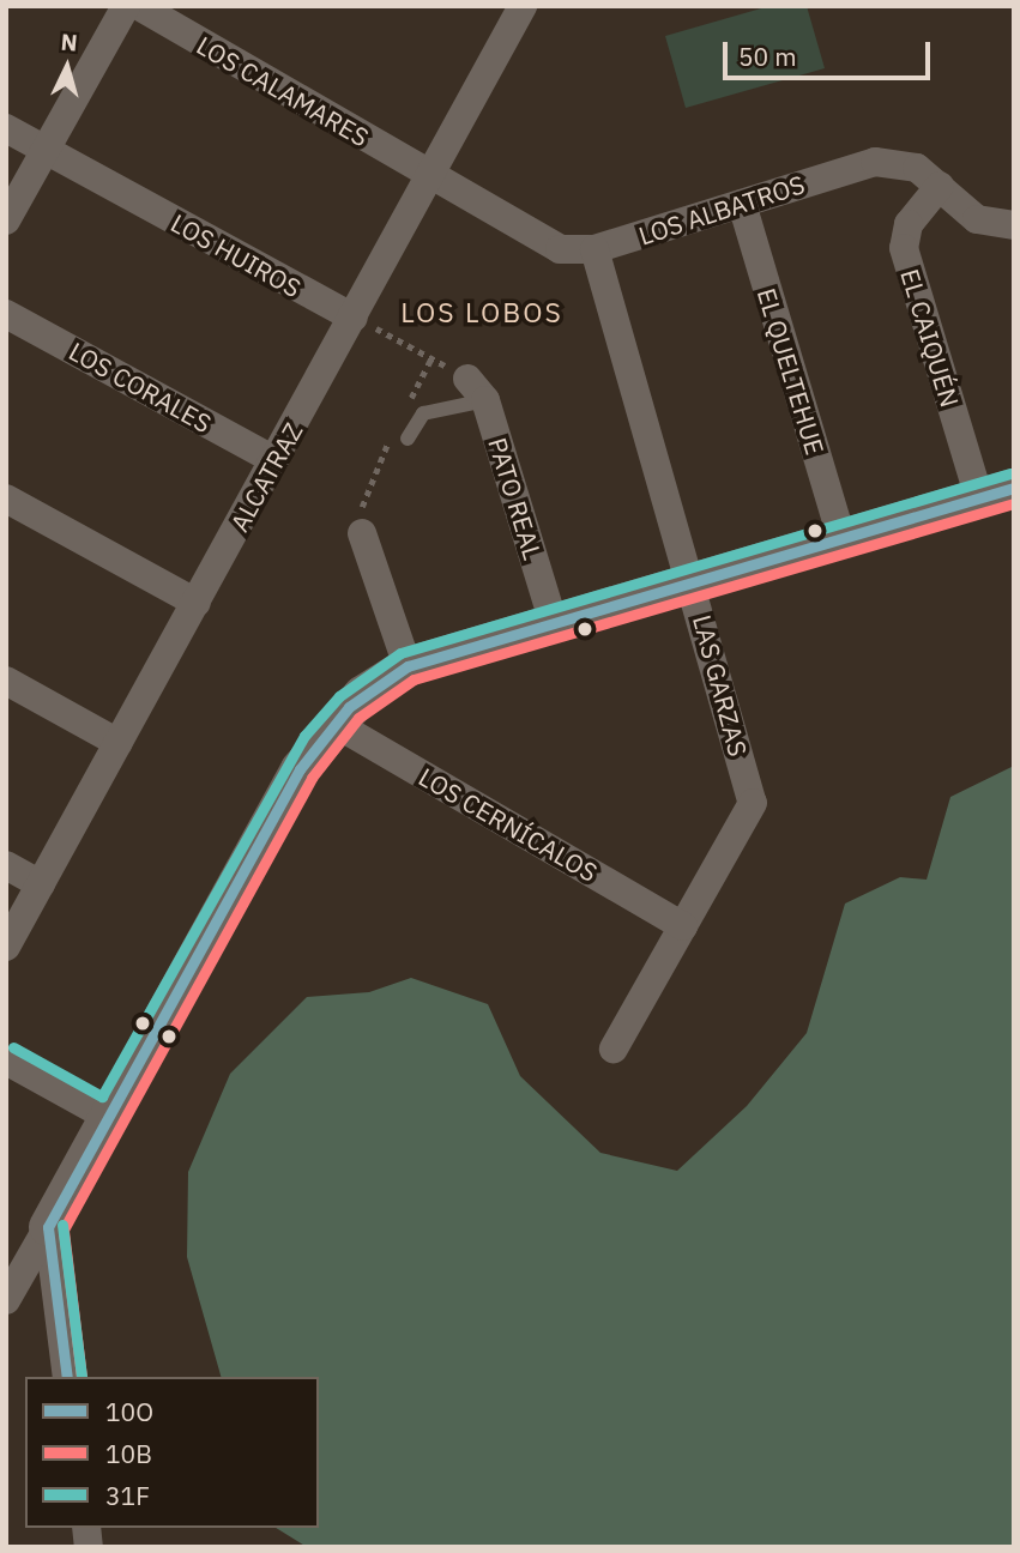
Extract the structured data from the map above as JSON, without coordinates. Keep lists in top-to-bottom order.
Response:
{
  "streets": {
    "street": [
      "LOS CALAMARES",
      "LOS ALBATROS",
      "LOS HUIROS",
      "EL CAIQUÉN",
      "EL QUELTEHUE",
      "LOS CORALES",
      "ALCATRAZ",
      "PATO REAL",
      "LAS GARZAS",
      "LOS CERNÍCALOS"
    ]
  },
  "crossings": [
    ["LOS CALAMARES", "LOS ALBATROS"],
    ["LOS CALAMARES", "ALCATRAZ"],
    ["LOS ALBATROS", "EL CAIQUÉN"],
    ["LOS ALBATROS", "EL QUELTEHUE"],
    ["LOS ALBATROS", "ALCATRAZ"],
    ["LOS ALBATROS", "LAS GARZAS"],
    ["LOS HUIROS", "ALCATRAZ"],
    ["LOS CORALES", "ALCATRAZ"],
    ["LAS GARZAS", "LOS CERNÍCALOS"]
  ],
  "districts": ["LOS LOBOS"],
  "lines": ["transit line 31F", "transit line 10O", "transit line 10B"],
  "legend": ["10O", "10B", "31F"],
  "scale_bar": "50 m",
  "north": "top"
}
